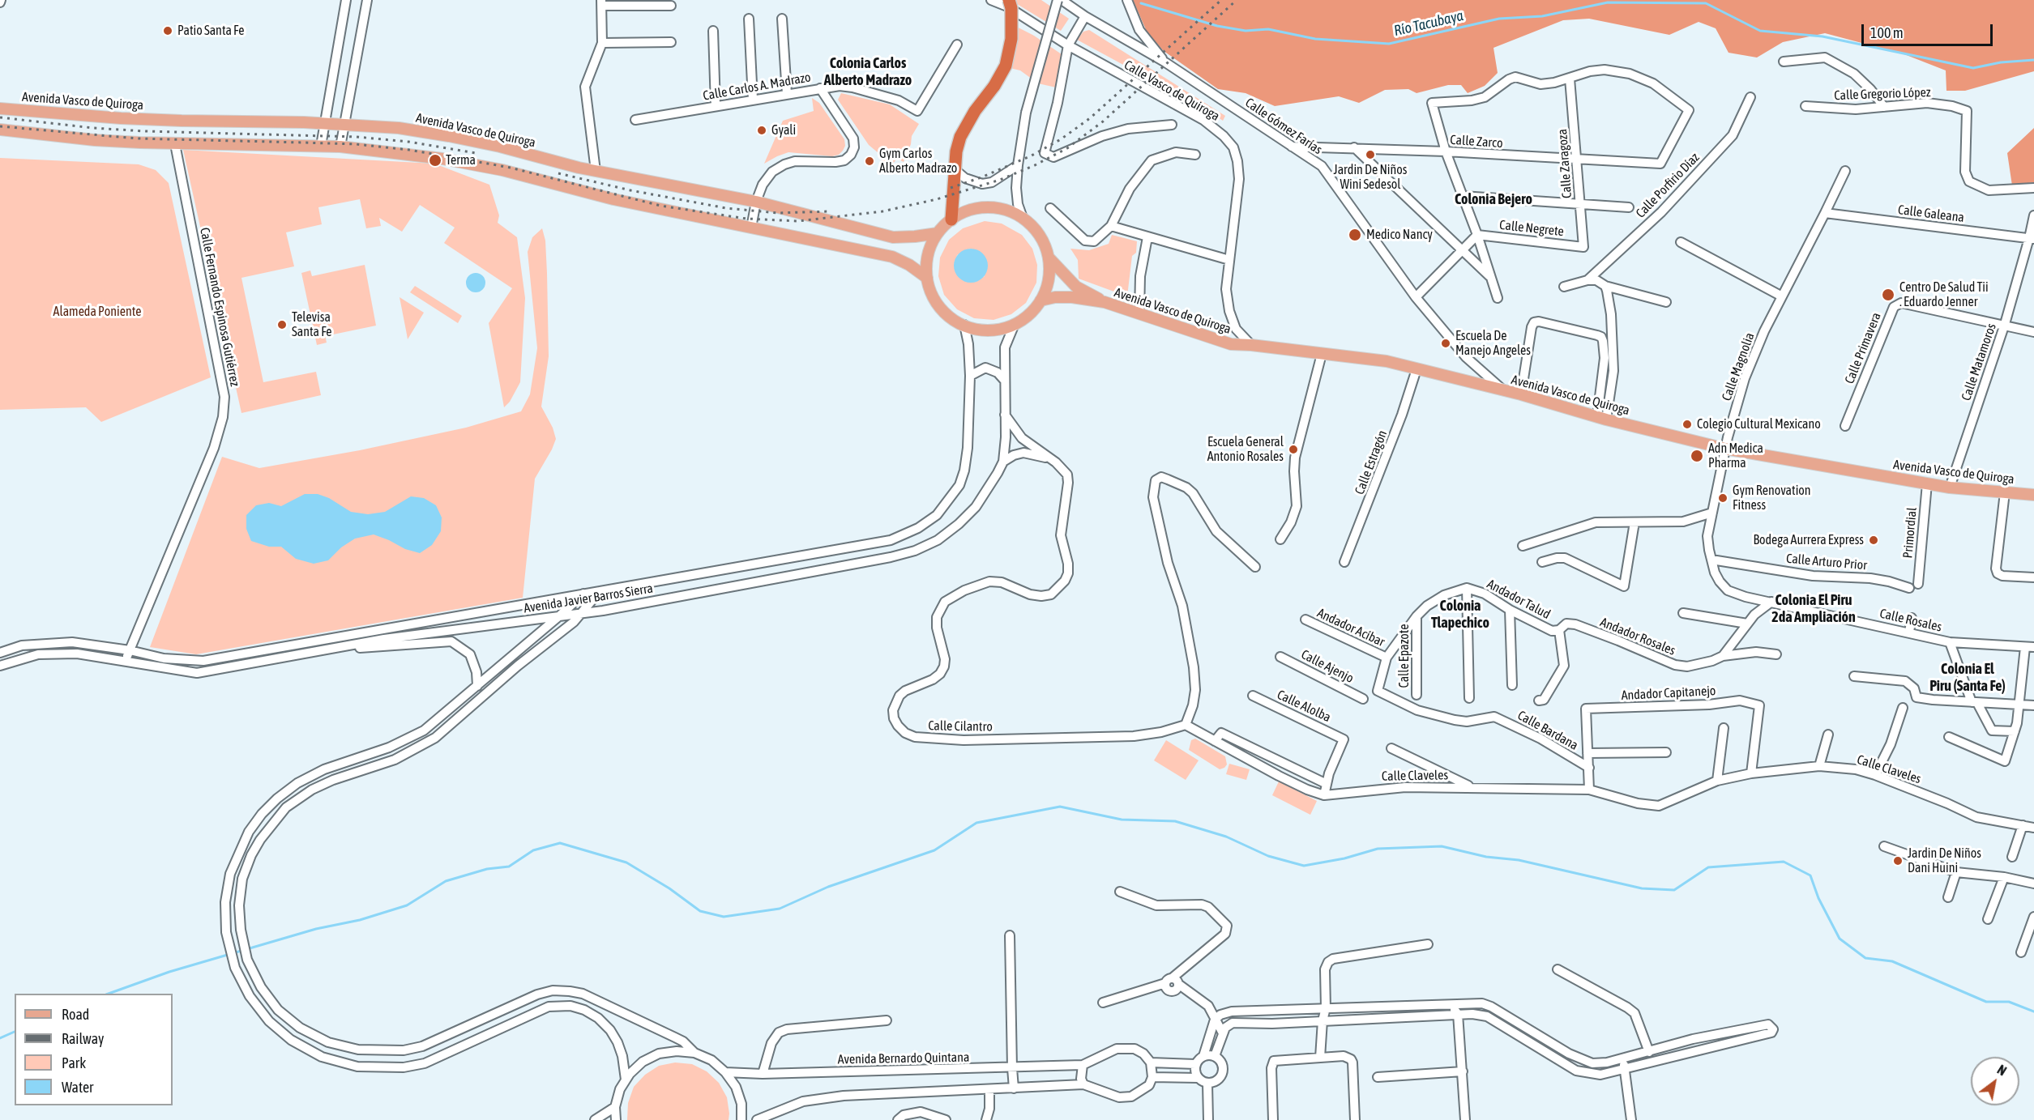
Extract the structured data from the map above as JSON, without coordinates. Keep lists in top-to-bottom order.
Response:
{
  "streets": {
    "main road": ["Avenida Vasco de Quiroga"],
    "street": [
      "Calle Carlos A. Madrazo",
      "Calle Vasco de Quiroga",
      "Calle Gregorio López",
      "Calle Gómez Farías",
      "Calle Zarco",
      "Calle Zaragoza",
      "Calle Porfirio Díaz",
      "Calle Galeana",
      "Calle Negrete",
      "Calle Fernando Espinosa Gutiérrez",
      "Calle Primavera",
      "Calle Matamoros",
      "Calle Magnolia",
      "Calle Estragón",
      "Primordial",
      "Calle Arturo Prior",
      "Avenida Javier Barros Sierra",
      "Andador Talud",
      "Calle Rosales",
      "Andador Acíbar",
      "Andador Rosales",
      "Calle Epazote",
      "Calle Ajenjo",
      "Andador Capitanejo",
      "Calle Alolba",
      "Calle Cilantro",
      "Calle Bardana",
      "Calle Claveles",
      "Avenida Bernardo Quintana"
    ]
  },
  "crossings": [
    ["Calle Vasco de Quiroga", "Avenida Vasco de Quiroga"],
    ["Avenida Vasco de Quiroga", "Calle Gómez Farías"],
    ["Avenida Vasco de Quiroga", "Calle Matamoros"],
    ["Avenida Vasco de Quiroga", "Calle Magnolia"],
    ["Avenida Vasco de Quiroga", "Calle Estragón"],
    ["Avenida Vasco de Quiroga", "Primordial"],
    ["Avenida Vasco de Quiroga", "Avenida Javier Barros Sierra"],
    ["Calle Gómez Farías", "Calle Zarco"],
    ["Calle Zarco", "Calle Zaragoza"],
    ["Calle Zaragoza", "Calle Negrete"],
    ["Calle Galeana", "Calle Matamoros"],
    ["Calle Galeana", "Calle Magnolia"],
    ["Calle Fernando Espinosa Gutiérrez", "Avenida Javier Barros Sierra"],
    ["Calle Primavera", "Calle Matamoros"],
    ["Calle Magnolia", "Calle Arturo Prior"],
    ["Calle Magnolia", "Calle Rosales"],
    ["Avenida Javier Barros Sierra", "Calle Cilantro"],
    ["Andador Talud", "Andador Rosales"],
    ["Andador Talud", "Calle Epazote"],
    ["Andador Acíbar", "Calle Epazote"],
    ["Calle Epazote", "Calle Bardana"],
    ["Andador Capitanejo", "Calle Claveles"],
    ["Calle Cilantro", "Calle Claveles"]
  ],
  "districts": [
    "Colonia Carlos Alberto Madrazo",
    "Colonia Bejero",
    "Colonia El Piru 2da Ampliación",
    "Colonia Tlapechico",
    "Colonia El Piru (Santa Fe)"
  ],
  "water": ["Río Tacubaya"],
  "parks": ["Alameda Poniente"],
  "places": [
    "Patio Santa Fe",
    "Gyali",
    "Jardin De Niños Wini Sedesol",
    "Terma",
    "Gym Carlos Alberto Madrazo",
    "Medico Nancy",
    "Centro De Salud Tii . Eduardo Jenner",
    "Televisa Santa Fe",
    "Escuela De Manejo Angeles",
    "Colegio Cultural Mexicano",
    "Escuela General Antonio Rosales",
    "Adn Medica Pharma",
    "Gym Renovation Fitness",
    "Bodega Aurrera Express",
    "Jardin De Niños Dani Huini"
  ],
  "legend": [
    "Road",
    "Railway",
    "Park",
    "Water"
  ],
  "scale_bar": "100 m",
  "north": "top right"
}
